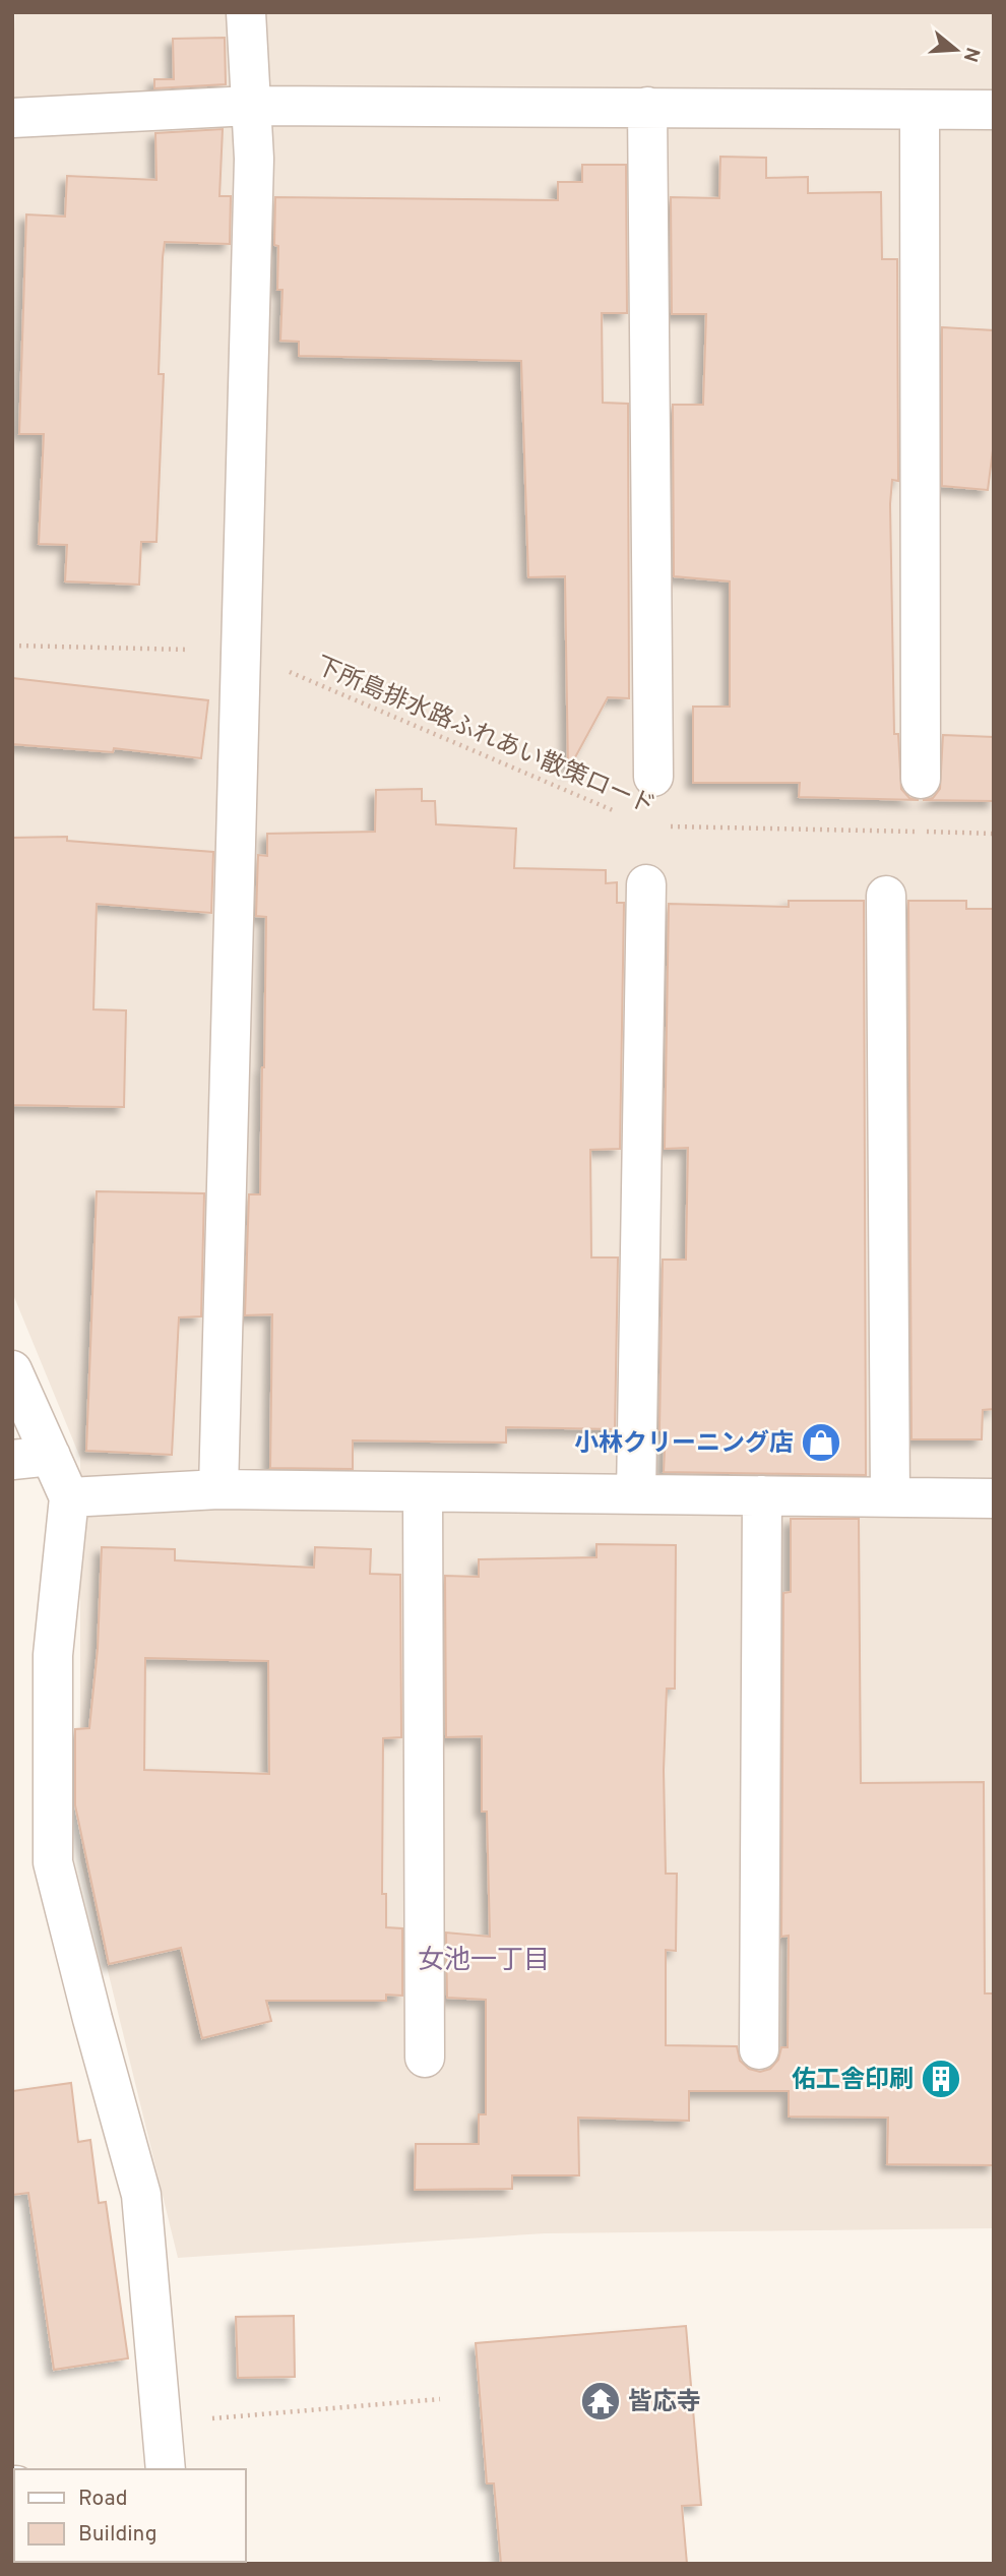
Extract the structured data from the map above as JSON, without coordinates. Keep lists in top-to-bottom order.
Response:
{
  "streets": {
    "path": ["下所島排水路ふれあい散策ロード"]
  },
  "districts": ["女池一丁目"],
  "places": {
    "shop": ["小林クリーニング店"],
    "building": ["佑工舎印刷"],
    "temple": ["皆応寺"]
  },
  "legend": ["Road", "Building"],
  "north": "right"
}
